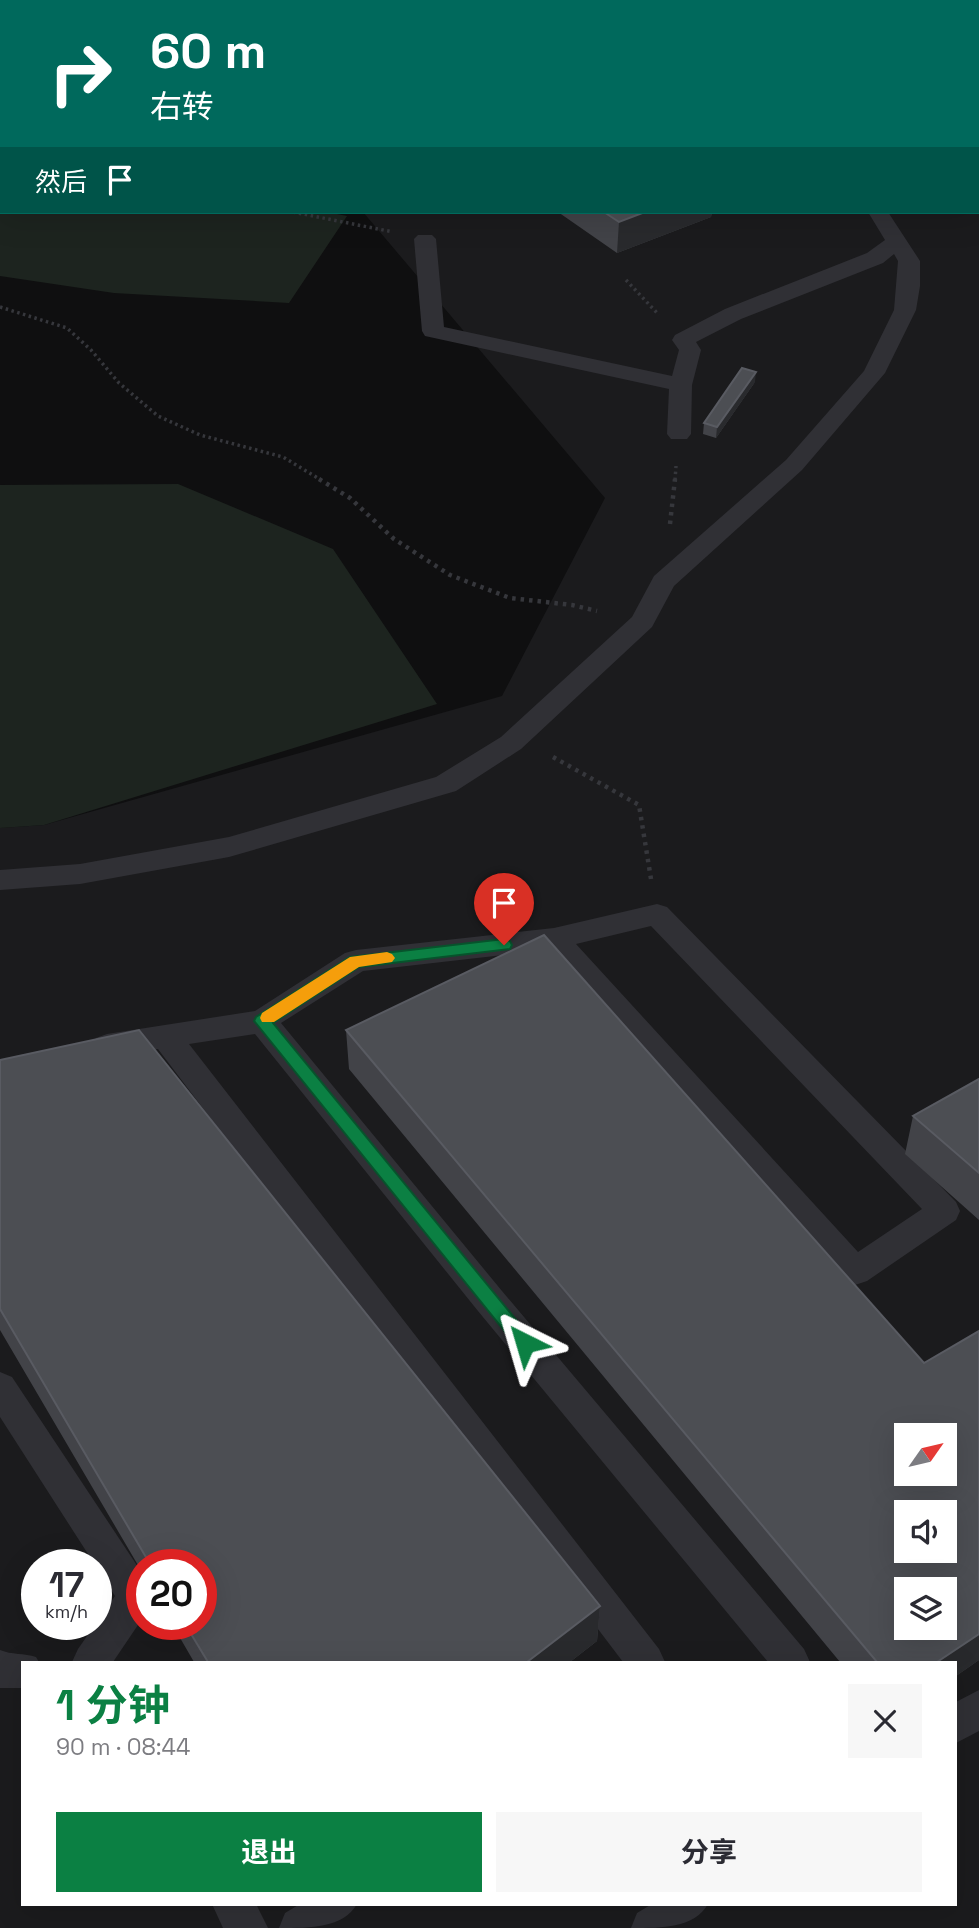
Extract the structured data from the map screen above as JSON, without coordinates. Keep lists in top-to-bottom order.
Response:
{
  "north": "top right",
  "page": {
    "turn": ["60 m", "右转"],
    "then": "然后",
    "speed": "17 km/h",
    "limit": "20",
    "heading": ["1 分钟", "90 m · 08:44"],
    "buttons": ["退出", "分享"]
  }
}
